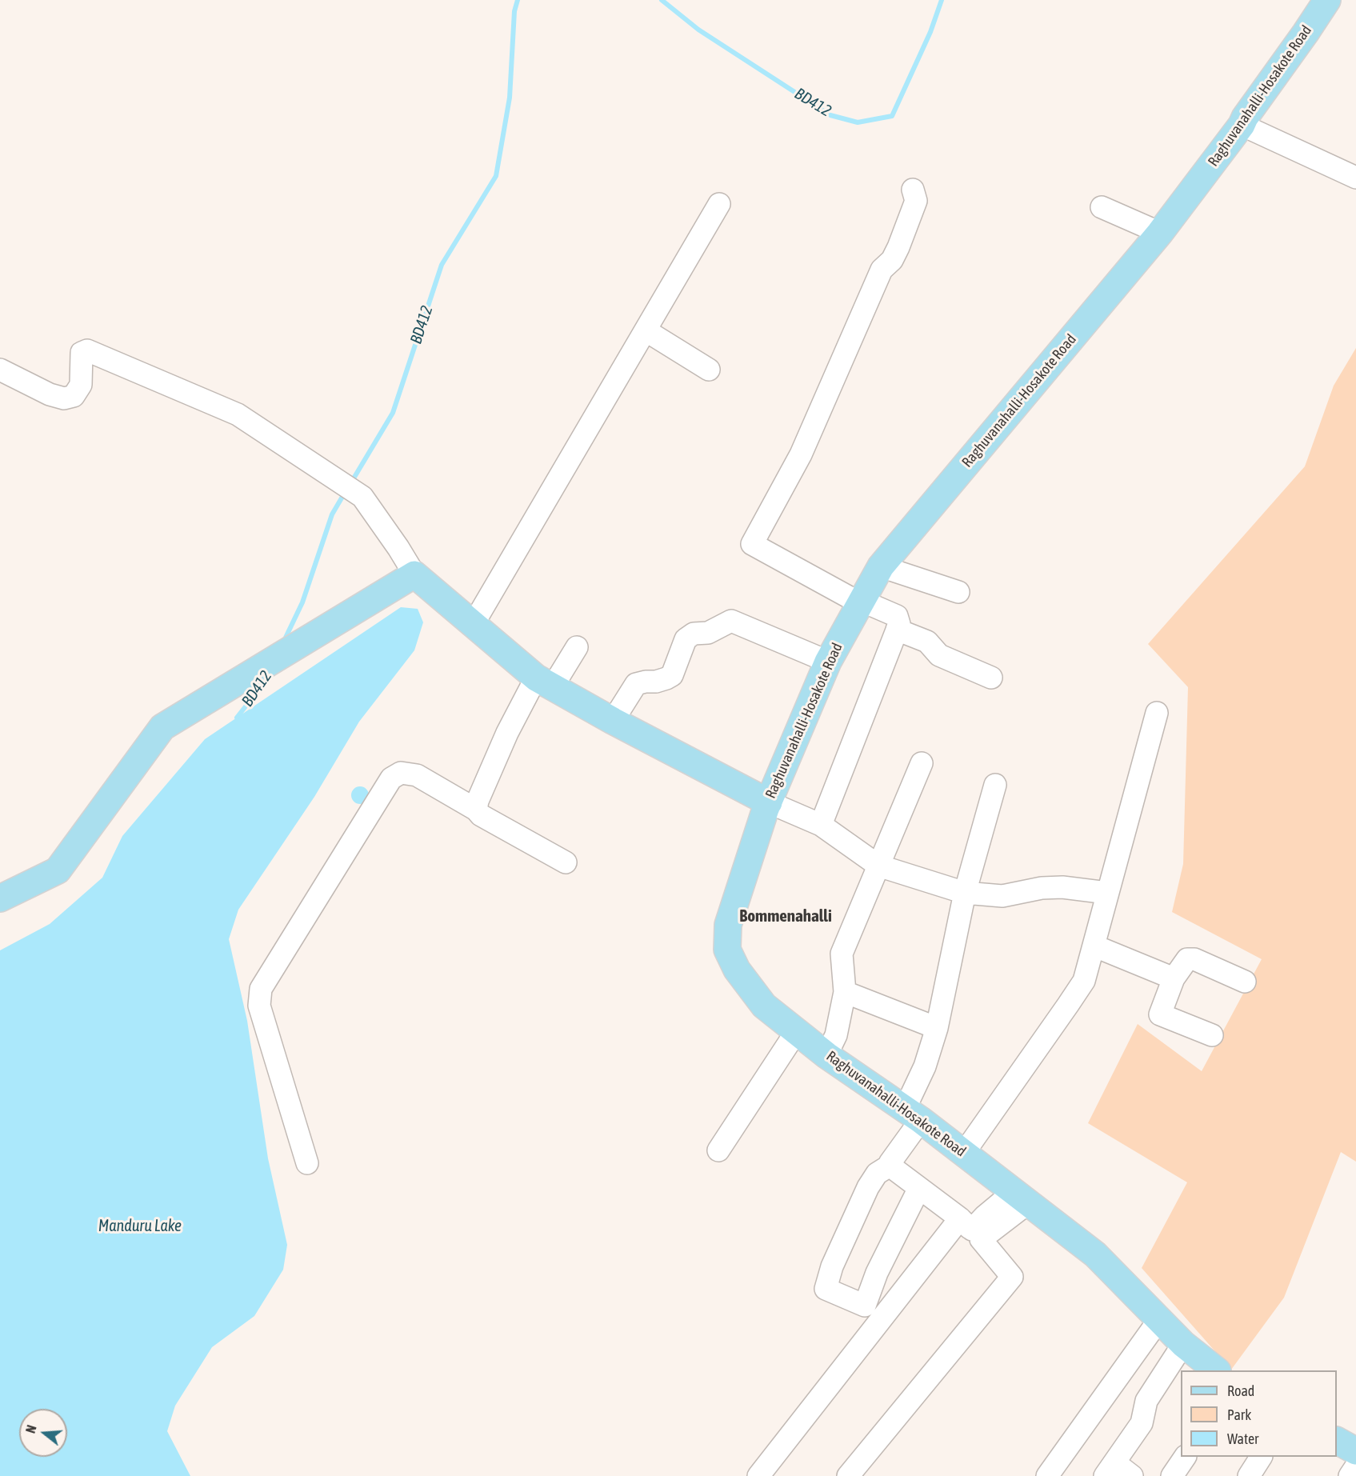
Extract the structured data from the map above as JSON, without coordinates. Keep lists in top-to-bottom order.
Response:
{
  "streets": {
    "main road": ["Raghuvanahalli-Hosakote Road"]
  },
  "districts": ["Bommenahalli"],
  "water": ["BD412", "Manduru Lake"],
  "legend": ["Road", "Park", "Water"],
  "north": "left"
}
